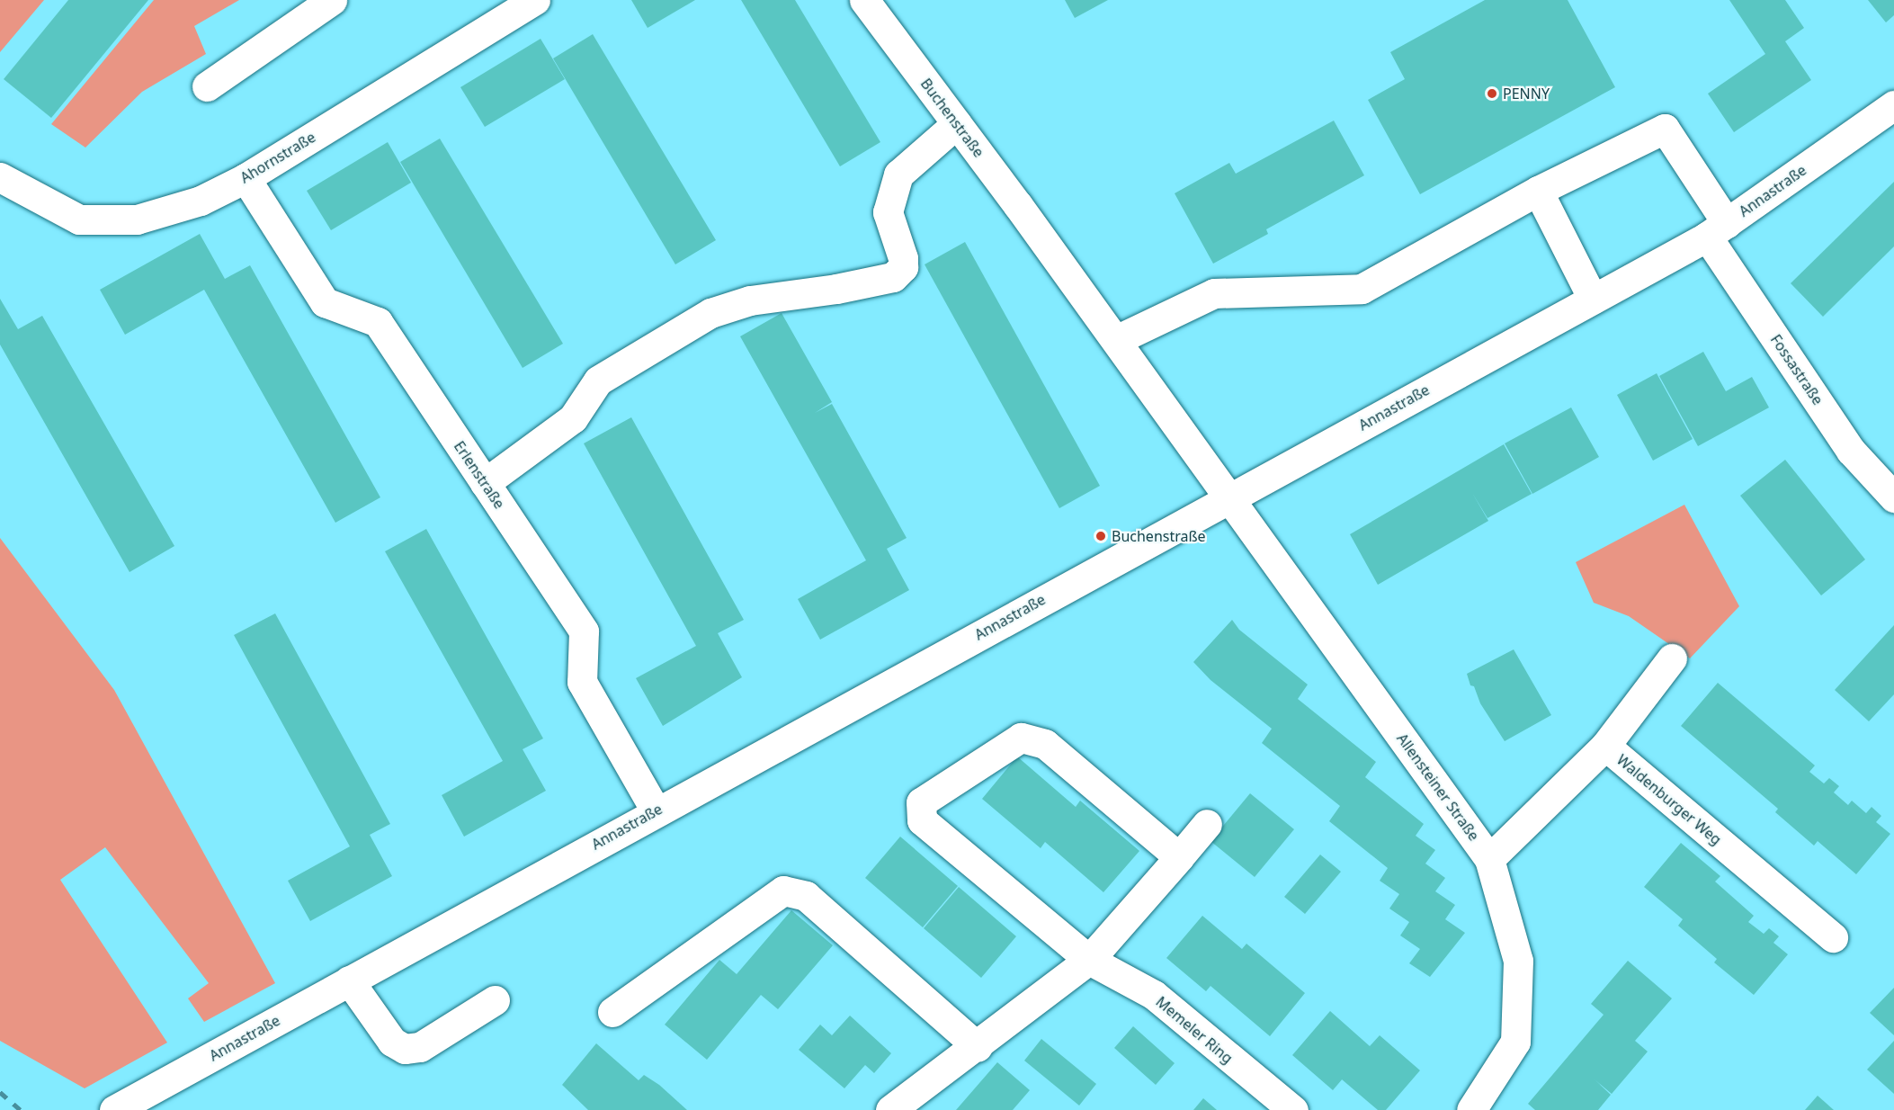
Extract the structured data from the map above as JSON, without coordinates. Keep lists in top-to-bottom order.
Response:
{
  "streets": {
    "street": [
      "Buchenstraße",
      "Ahornstraße",
      "Annastraße",
      "Fossastraße",
      "Erlenstraße",
      "Allensteiner Straße",
      "Waldenburger Weg",
      "Memeler Ring"
    ]
  },
  "crossings": [
    ["Buchenstraße", "Annastraße"],
    ["Buchenstraße", "Allensteiner Straße"],
    ["Ahornstraße", "Erlenstraße"],
    ["Annastraße", "Fossastraße"],
    ["Annastraße", "Erlenstraße"],
    ["Annastraße", "Allensteiner Straße"],
    ["Allensteiner Straße", "Waldenburger Weg"]
  ],
  "places": ["PENNY", "Buchenstraße"]
}
